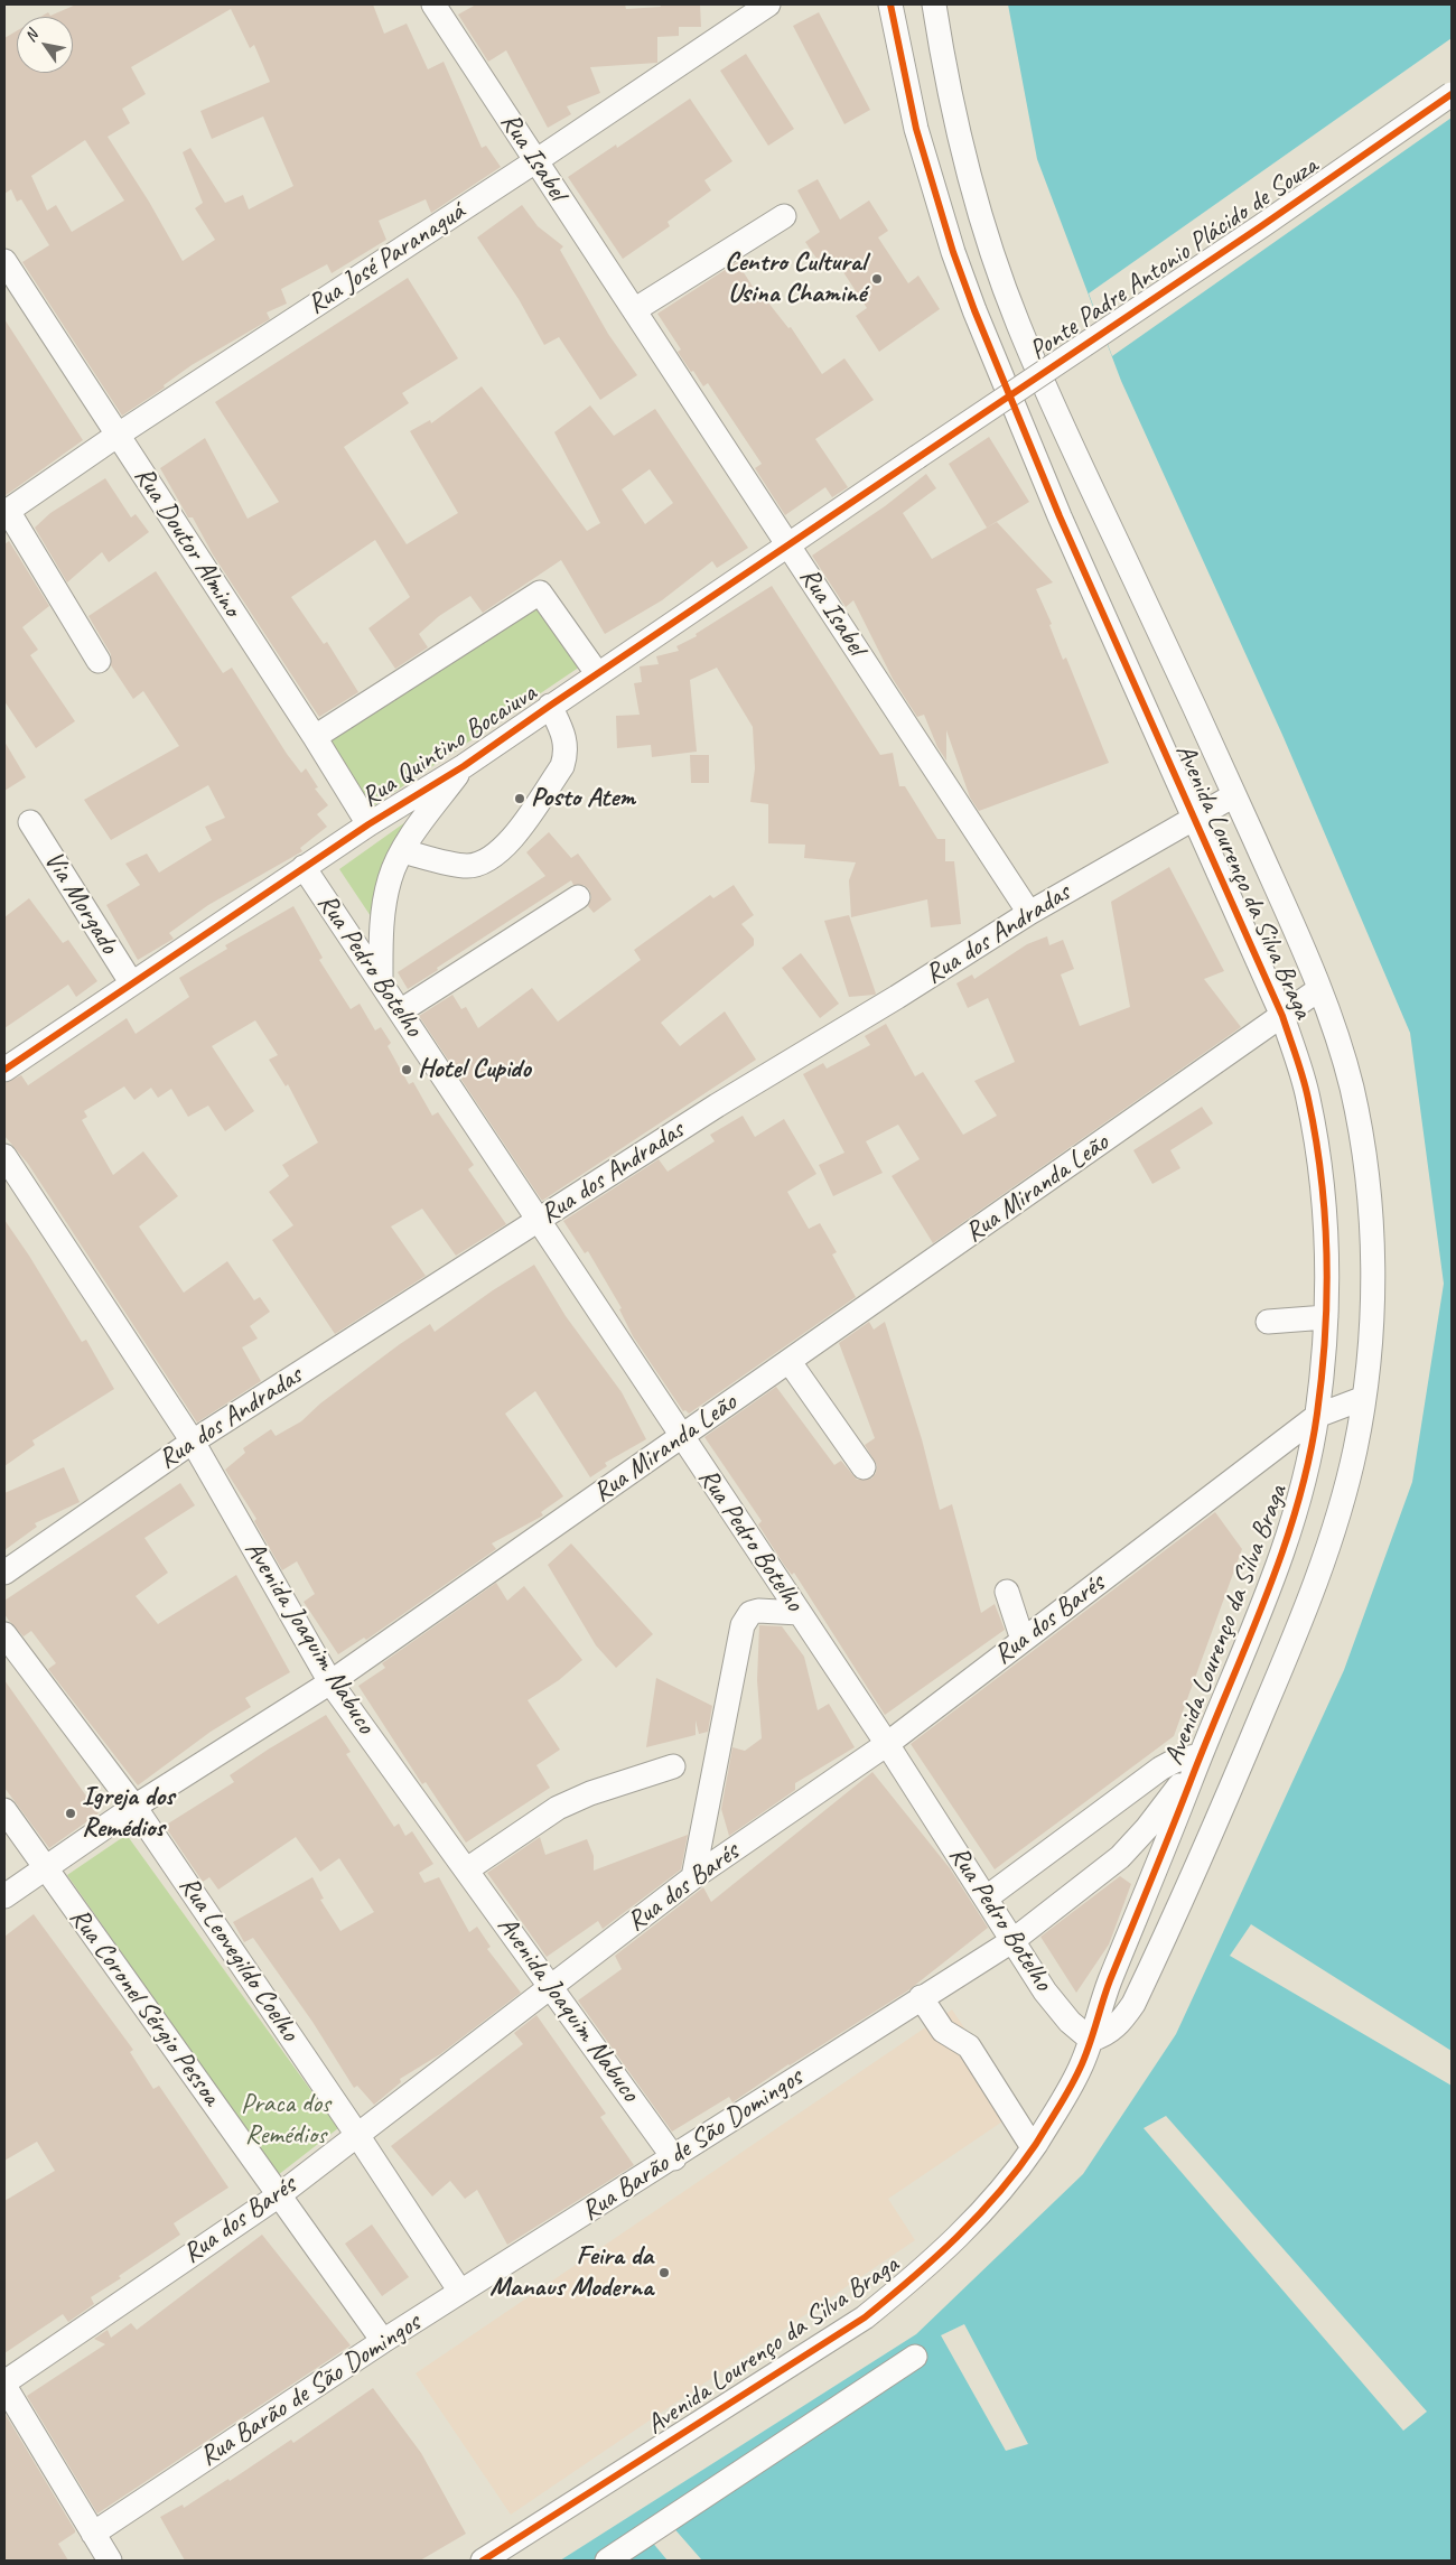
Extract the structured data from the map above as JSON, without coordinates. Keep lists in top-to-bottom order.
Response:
{
  "streets": {
    "street": [
      "Rua Isabel",
      "Rua José Paranaguá",
      "Ponte Padre Antonio Plácido de Souza",
      "Rua Doutor Almino",
      "Rua Quintino Bocaiuva",
      "Avenida Lourenço da Silva Braga",
      "Via Morgado",
      "Rua dos Andradas",
      "Rua Pedro Botelho",
      "Rua Miranda Leão",
      "Rua dos Barés",
      "Avenida Joaquim Nabuco",
      "Rua Leovegildo Coelho",
      "Rua Coronel Sérgio Pessoa",
      "Rua Barão de São Domingos"
    ]
  },
  "crossings": [
    ["Rua Isabel", "Rua José Paranaguá"],
    ["Rua Isabel", "Rua Quintino Bocaiuva"],
    ["Rua Isabel", "Rua dos Andradas"],
    ["Rua José Paranaguá", "Rua Doutor Almino"],
    ["Ponte Padre Antonio Plácido de Souza", "Rua Quintino Bocaiuva"],
    ["Rua Doutor Almino", "Rua Quintino Bocaiuva"],
    ["Rua Quintino Bocaiuva", "Via Morgado"],
    ["Rua Quintino Bocaiuva", "Rua Pedro Botelho"],
    ["Avenida Lourenço da Silva Braga", "Rua dos Andradas"],
    ["Avenida Lourenço da Silva Braga", "Rua Pedro Botelho"],
    ["Avenida Lourenço da Silva Braga", "Rua Miranda Leão"],
    ["Avenida Lourenço da Silva Braga", "Rua dos Barés"],
    ["Avenida Lourenço da Silva Braga", "Rua Barão de São Domingos"],
    ["Rua dos Andradas", "Rua Pedro Botelho"],
    ["Rua dos Andradas", "Avenida Joaquim Nabuco"],
    ["Rua Pedro Botelho", "Rua Miranda Leão"],
    ["Rua Pedro Botelho", "Rua dos Barés"],
    ["Rua Pedro Botelho", "Rua Barão de São Domingos"],
    ["Rua Miranda Leão", "Avenida Joaquim Nabuco"],
    ["Rua Miranda Leão", "Rua Leovegildo Coelho"],
    ["Rua Miranda Leão", "Rua Coronel Sérgio Pessoa"],
    ["Rua dos Barés", "Avenida Joaquim Nabuco"],
    ["Rua dos Barés", "Rua Leovegildo Coelho"],
    ["Rua dos Barés", "Rua Coronel Sérgio Pessoa"],
    ["Avenida Joaquim Nabuco", "Rua Barão de São Domingos"],
    ["Rua Leovegildo Coelho", "Rua Barão de São Domingos"],
    ["Rua Coronel Sérgio Pessoa", "Rua Barão de São Domingos"]
  ],
  "parks": ["Praca dos Remédios"],
  "places": [
    "Centro Cultural Usina Chaminé",
    "Posto Atem",
    "Hotel Cupido",
    "Igreja dos Remédios",
    "Feira da Manaus Moderna"
  ],
  "north": "top left"
}
